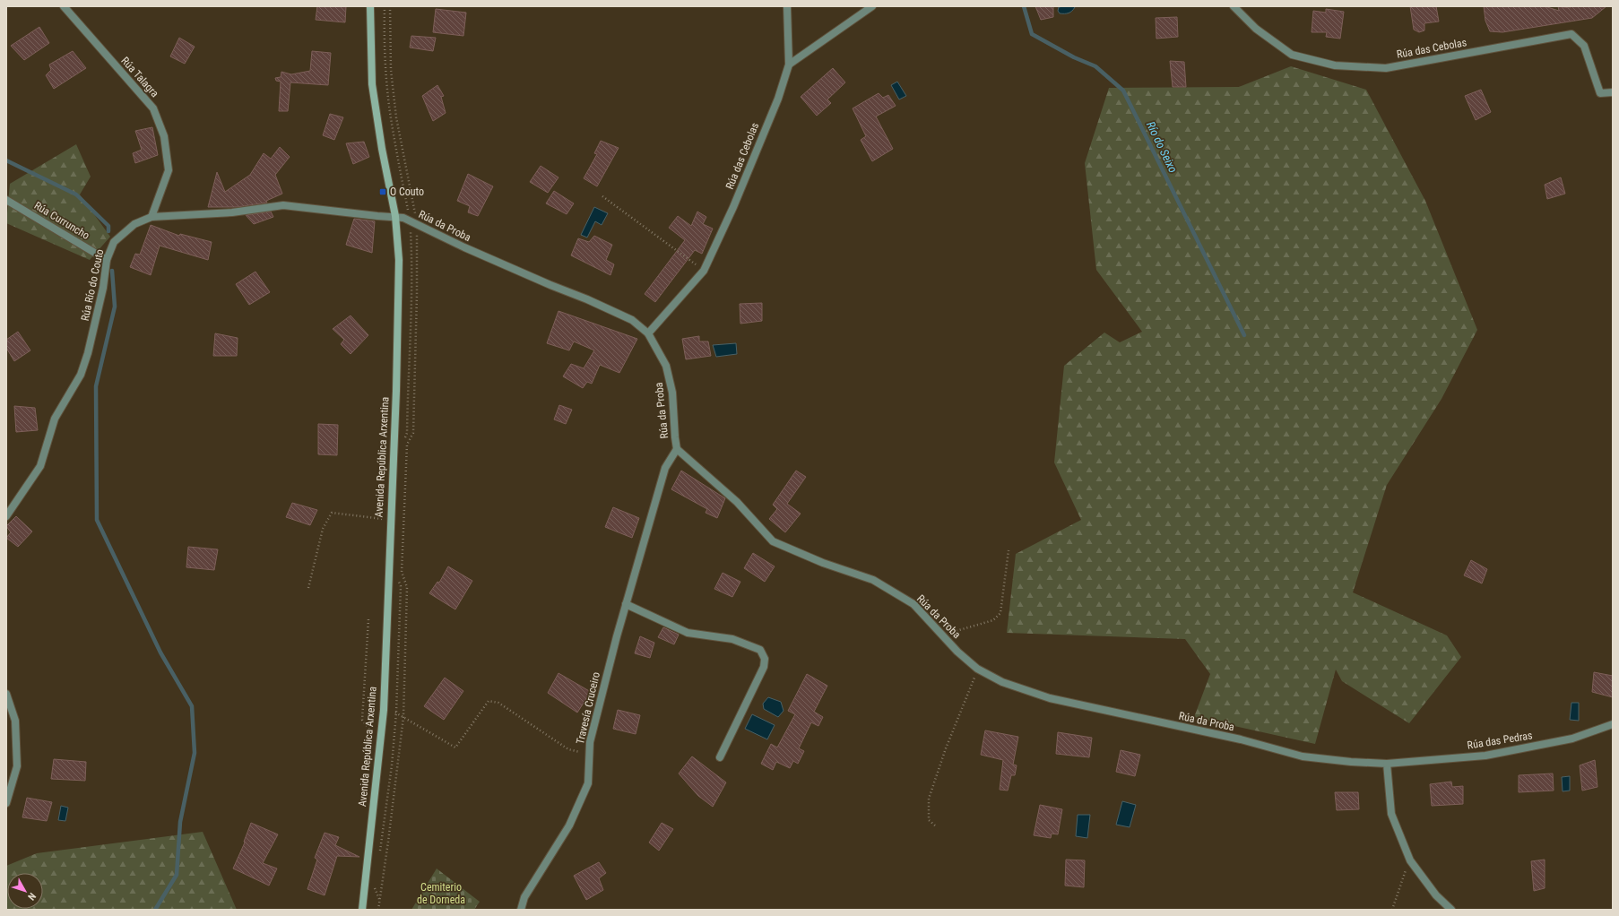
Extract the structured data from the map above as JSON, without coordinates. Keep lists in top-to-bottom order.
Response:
{
  "streets": {
    "main road": ["Avenida República Arxentina"],
    "street": [
      "Rúa das Cebolas",
      "Rúa Talagra",
      "Rúa Curruncho",
      "Rúa da Proba",
      "Rúa Río do Couto",
      "Travesía Cruceiro",
      "Rúa das Pedras"
    ]
  },
  "crossings": [
    ["Rúa das Cebolas", "Rúa da Proba"],
    ["Rúa Talagra", "Rúa Río do Couto"],
    ["Rúa Curruncho", "Rúa Río do Couto"],
    ["Rúa da Proba", "Rúa Río do Couto"],
    ["Rúa da Proba", "Avenida República Arxentina"],
    ["Rúa da Proba", "Travesía Cruceiro"],
    ["Rúa da Proba", "Rúa das Pedras"],
    ["Rúa Río do Couto", "Avenida República Arxentina"]
  ],
  "water": ["Río do Seixo"],
  "parks": ["Cemiterio de Dorneda"],
  "places": {
    "transit": ["O Couto"]
  },
  "north": "bottom right"
}
